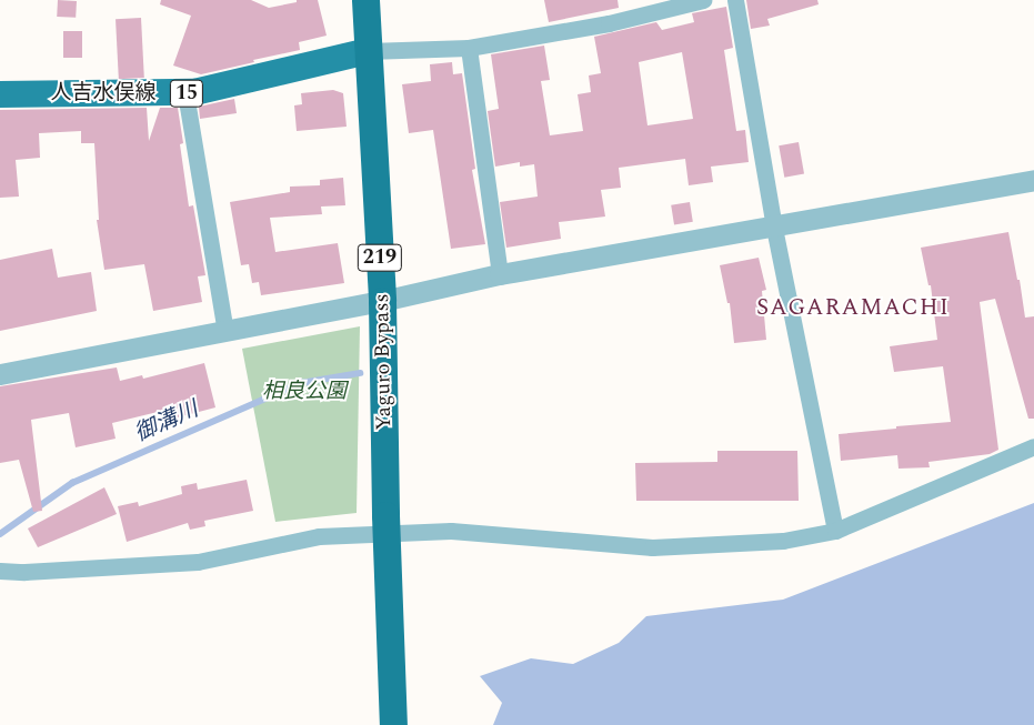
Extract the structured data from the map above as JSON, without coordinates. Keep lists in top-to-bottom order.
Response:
{
  "streets": {
    "highway": ["219", "Yaguro Bypass"],
    "main road": ["人吉水俣線", "15"]
  },
  "crossings": [
    ["人吉水俣線", "Yaguro Bypass"]
  ],
  "districts": ["SAGARAMACHI"],
  "water": ["御溝川"],
  "parks": ["相良公園"]
}
